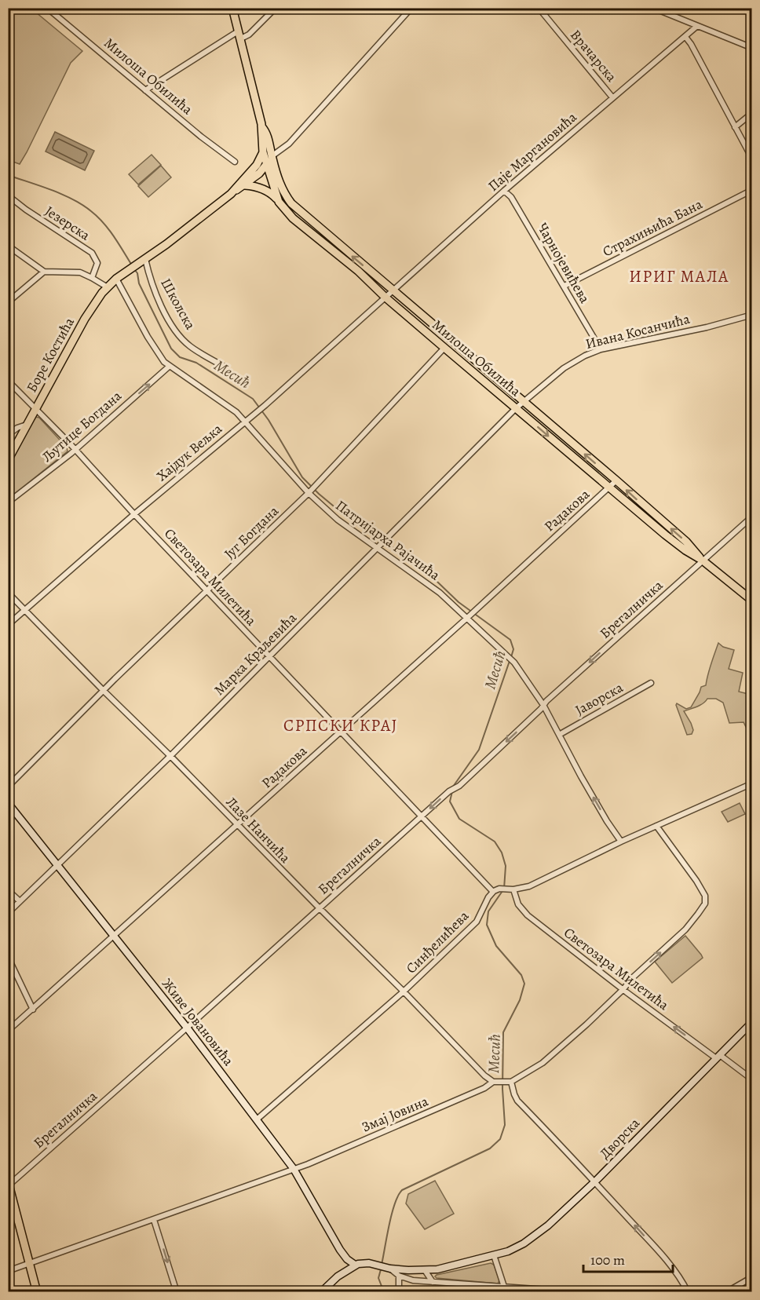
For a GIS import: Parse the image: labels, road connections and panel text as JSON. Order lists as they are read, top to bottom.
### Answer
{
  "streets": {
    "main road": ["Милоша Обилића", "Боре Костића"],
    "street": [
      "Врачарска",
      "Паје Маргановића",
      "Језерска",
      "Страхињића Бана",
      "Чарнојевићева",
      "Школска",
      "Ивана Косанчића",
      "Љутице Богдана",
      "Хајдук Вељка",
      "Радакова",
      "Југ Богдана",
      "Патријарха Рајачића",
      "Светозара Милетића",
      "Брегалничка",
      "Марка Краљевића",
      "Јаворска",
      "Лазе Нанчића",
      "Синђелићева",
      "Живе Јовановића",
      "Змај Јовина",
      "Дворска"
    ]
  },
  "crossings": [
    ["Врачарска", "Паје Маргановића"],
    ["Милоша Обилића", "Паје Маргановића"],
    ["Милоша Обилића", "Ивана Косанчића"],
    ["Милоша Обилића", "Хајдук Вељка"],
    ["Милоша Обилића", "Радакова"],
    ["Милоша Обилића", "Југ Богдана"],
    ["Милоша Обилића", "Брегалничка"],
    ["Милоша Обилића", "Марка Краљевића"],
    ["Паје Маргановића", "Чарнојевићева"],
    ["Паје Маргановића", "Хајдук Вељка"],
    ["Страхињића Бана", "Чарнојевићева"],
    ["Чарнојевићева", "Ивана Косанчића"],
    ["Школска", "Боре Костића"],
    ["Ивана Косанчића", "Марка Краљевића"],
    ["Боре Костића", "Патријарха Рајачића"],
    ["Боре Костића", "Светозара Милетића"],
    ["Љутице Богдана", "Патријарха Рајачића"],
    ["Љутице Богдана", "Светозара Милетића"],
    ["Хајдук Вељка", "Патријарха Рајачића"],
    ["Хајдук Вељка", "Светозара Милетића"],
    ["Хајдук Вељка", "Лазе Нанчића"],
    ["Радакова", "Патријарха Рајачића"],
    ["Радакова", "Светозара Милетића"],
    ["Радакова", "Лазе Нанчића"],
    ["Радакова", "Живе Јовановића"],
    ["Југ Богдана", "Патријарха Рајачића"],
    ["Југ Богдана", "Светозара Милетића"],
    ["Југ Богдана", "Лазе Нанчића"],
    ["Патријарха Рајачића", "Брегалничка"],
    ["Патријарха Рајачића", "Марка Краљевића"],
    ["Патријарха Рајачића", "Јаворска"],
    ["Светозара Милетића", "Брегалничка"],
    ["Светозара Милетића", "Марка Краљевића"],
    ["Светозара Милетића", "Синђелићева"],
    ["Светозара Милетића", "Дворска"],
    ["Брегалничка", "Лазе Нанчића"],
    ["Брегалничка", "Живе Јовановића"],
    ["Марка Краљевића", "Лазе Нанчића"],
    ["Марка Краљевића", "Живе Јовановића"],
    ["Лазе Нанчића", "Синђелићева"],
    ["Лазе Нанчића", "Змај Јовина"],
    ["Синђелићева", "Живе Јовановића"],
    ["Живе Јовановића", "Змај Јовина"],
    ["Живе Јовановића", "Дворска"]
  ],
  "one_way": ["Љутице Богдана", "Брегалничка"],
  "districts": ["ИРИГ МАЛА", "СРПСКИ КРАЈ"],
  "water": ["Месић"],
  "scale_bar": "100 m"
}
